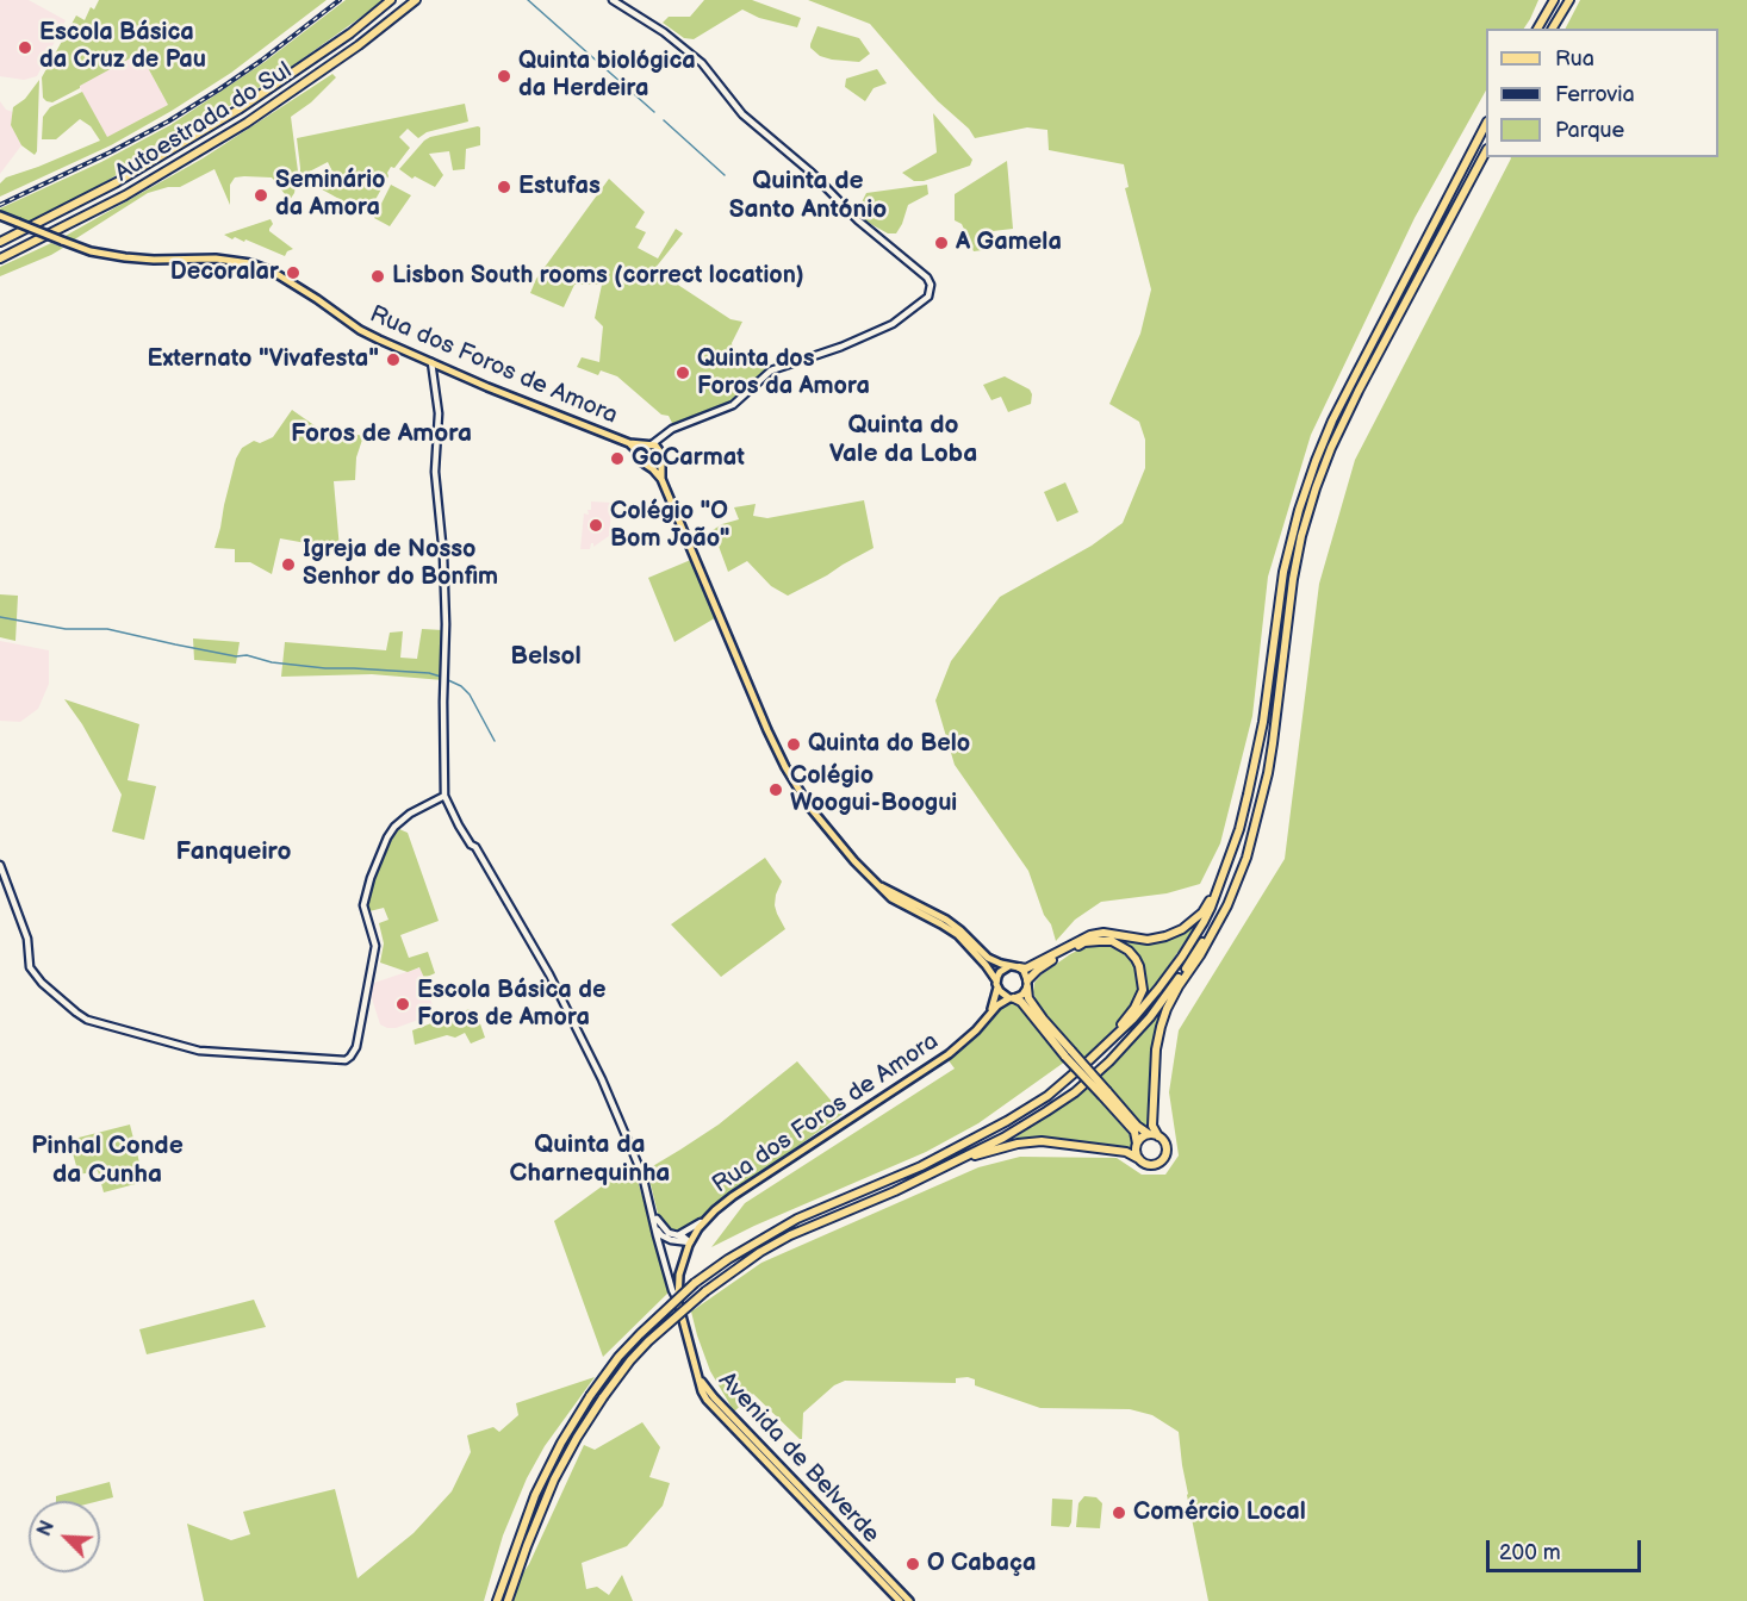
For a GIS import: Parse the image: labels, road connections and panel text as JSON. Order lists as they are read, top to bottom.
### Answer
{
  "streets": {
    "highway": ["Autoestrada do Sul"],
    "main road": ["Rua dos Foros de Amora", "Avenida de Belverde"]
  },
  "crossings": [
    ["Rua dos Foros de Amora", "Avenida de Belverde"]
  ],
  "districts": [
    "Quinta de Santo António",
    "Quinta do Vale da Loba",
    "Foros de Amora",
    "Belsol",
    "Fanqueiro",
    "Quinta da Charnequinha",
    "Pinhal Conde da Cunha"
  ],
  "places": [
    "Escola Básica da Cruz de Pau",
    "Quinta biológica da Herdeira",
    "Estufas",
    "Seminário da Amora",
    "A Gamela",
    "Decoralar",
    "Lisbon South rooms (correct location)",
    "Externato \"Vivafesta\"",
    "Quinta dos Foros da Amora",
    "GoCarmat",
    "Colégio \"O Bom João\"",
    "Igreja de Nosso Senhor do Bonfim",
    "Quinta do Belo",
    "Colégio Woogui-Boogui",
    "Escola Básica de Foros de Amora",
    "Comércio Local",
    "O Cabaça"
  ],
  "legend": ["Rua", "Ferrovia", "Parque"],
  "scale_bar": "200 m",
  "north": "top left"
}
